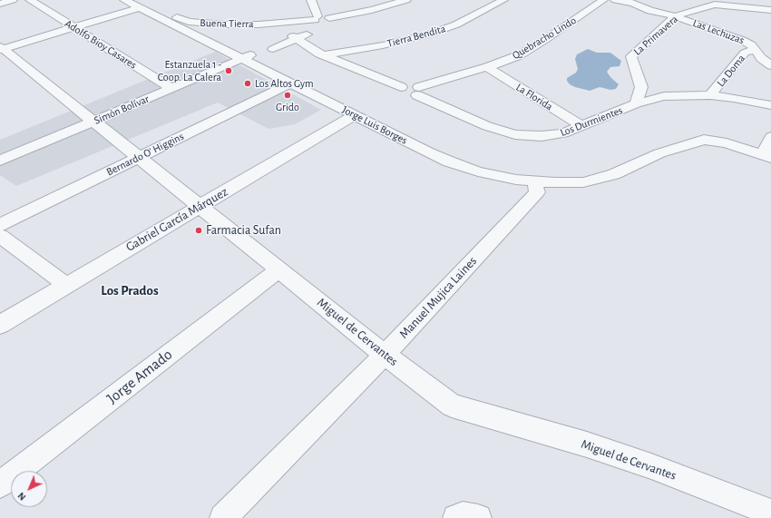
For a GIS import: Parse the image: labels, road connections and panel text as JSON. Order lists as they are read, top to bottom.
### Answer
{
  "streets": {
    "street": [
      "Buena Tierra",
      "Las Lechuzas",
      "La Primavera",
      "Tierra Bendita",
      "Quebracho Lindo",
      "Adolfo Bioy Casares",
      "La Doma",
      "La Florida",
      "Simón Bolívar",
      "Los Durmientes",
      "Jorge Luis Borges",
      "Bernardo O' Higgins",
      "Gabriel García Márquez",
      "Manuel Mujica Laines",
      "Miguel de Cervantes",
      "Jorge Amado"
    ]
  },
  "crossings": [
    ["Buena Tierra", "Simón Bolívar"],
    ["Las Lechuzas", "La Primavera"],
    ["Las Lechuzas", "La Doma"],
    ["La Primavera", "Los Durmientes"],
    ["Quebracho Lindo", "La Florida"],
    ["Quebracho Lindo", "Los Durmientes"],
    ["Adolfo Bioy Casares", "Simón Bolívar"],
    ["La Doma", "Los Durmientes"],
    ["La Florida", "Los Durmientes"],
    ["Simón Bolívar", "Jorge Luis Borges"],
    ["Simón Bolívar", "Miguel de Cervantes"],
    ["Jorge Luis Borges", "Bernardo O' Higgins"],
    ["Jorge Luis Borges", "Gabriel García Márquez"],
    ["Jorge Luis Borges", "Manuel Mujica Laines"],
    ["Bernardo O' Higgins", "Miguel de Cervantes"],
    ["Gabriel García Márquez", "Miguel de Cervantes"],
    ["Manuel Mujica Laines", "Miguel de Cervantes"],
    ["Miguel de Cervantes", "Jorge Amado"]
  ],
  "districts": ["Los Prados"],
  "places": [
    "Estanzuela 1 - Coop. La Calera",
    "Los Altos Gym",
    "Grido",
    "Farmacia Sufan"
  ],
  "north": "bottom left"
}
